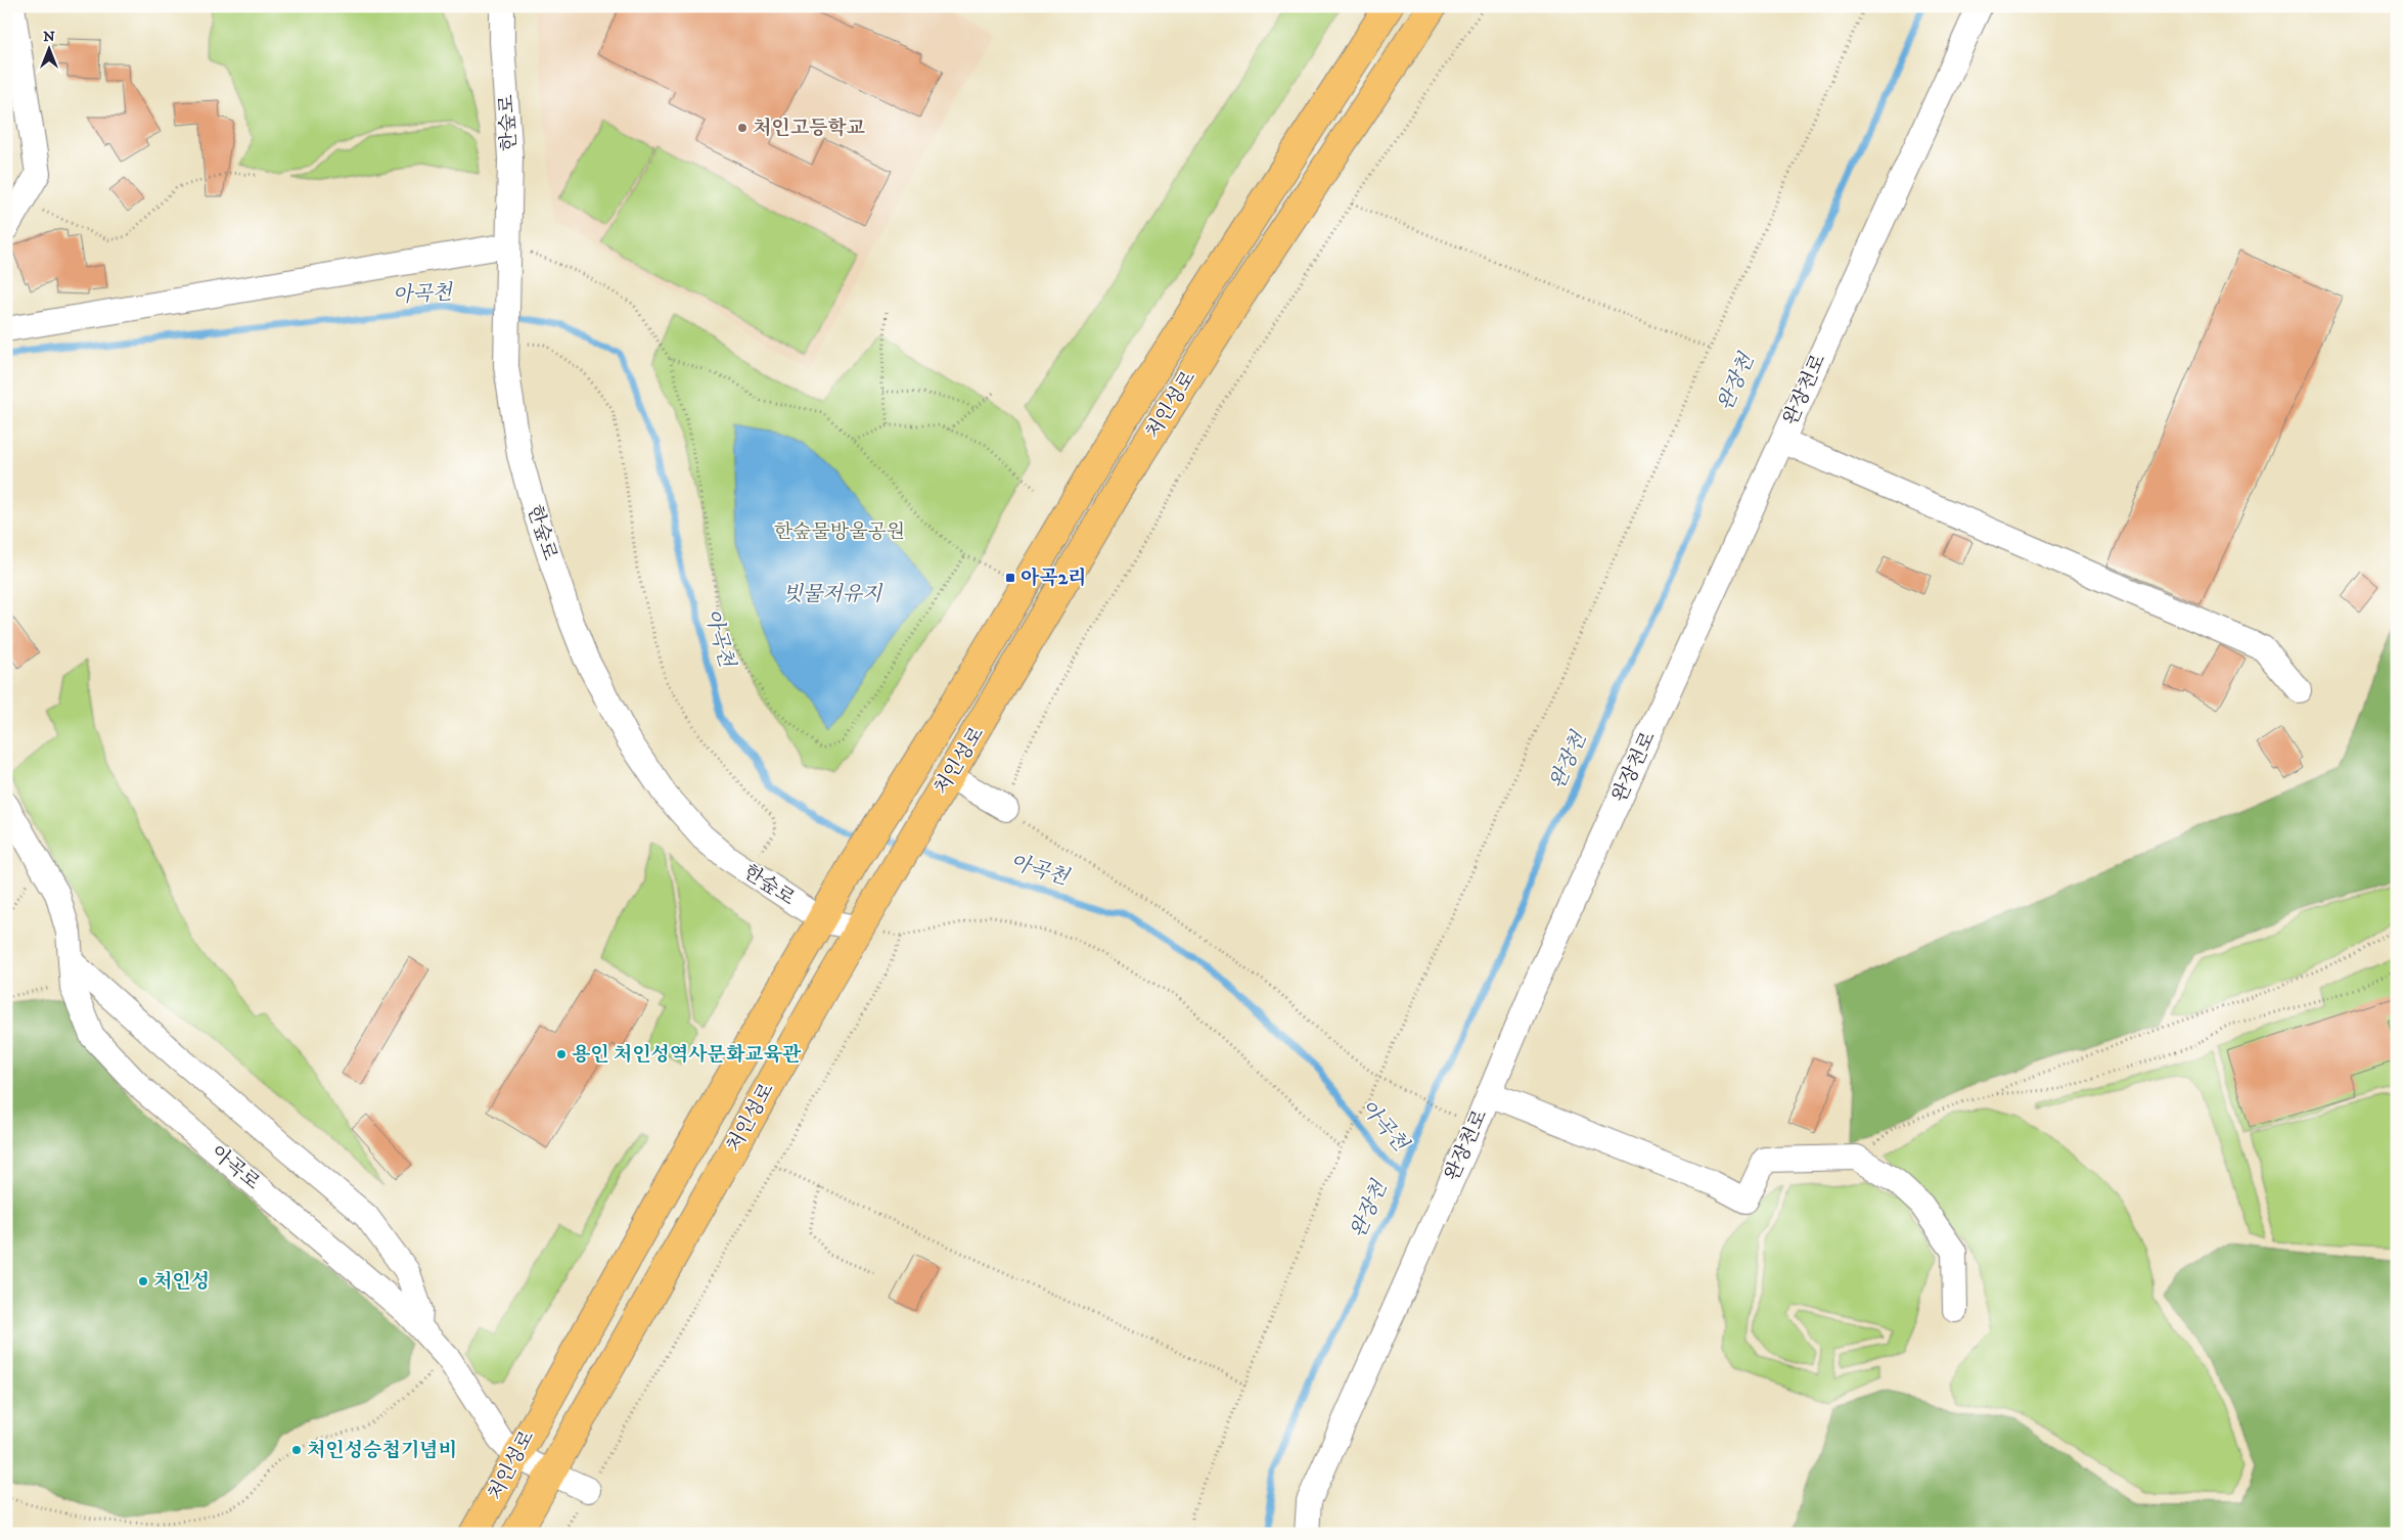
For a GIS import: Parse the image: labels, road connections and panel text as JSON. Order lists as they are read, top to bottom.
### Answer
{
  "streets": {
    "main road": ["처인성로"],
    "street": ["한숲로", "완장천로", "아곡로"]
  },
  "crossings": [
    ["한숲로", "처인성로"],
    ["처인성로", "아곡로"]
  ],
  "water": ["아곡천", "완장천", "빗물저유지"],
  "parks": ["한숲물방울공원"],
  "places": {
    "other": [
      "처인고등학교",
      "용인 처인성역사문화교육관",
      "처인성",
      "처인성승첩기념비"
    ],
    "transit": ["아곡2리"]
  },
  "north": "top"
}
